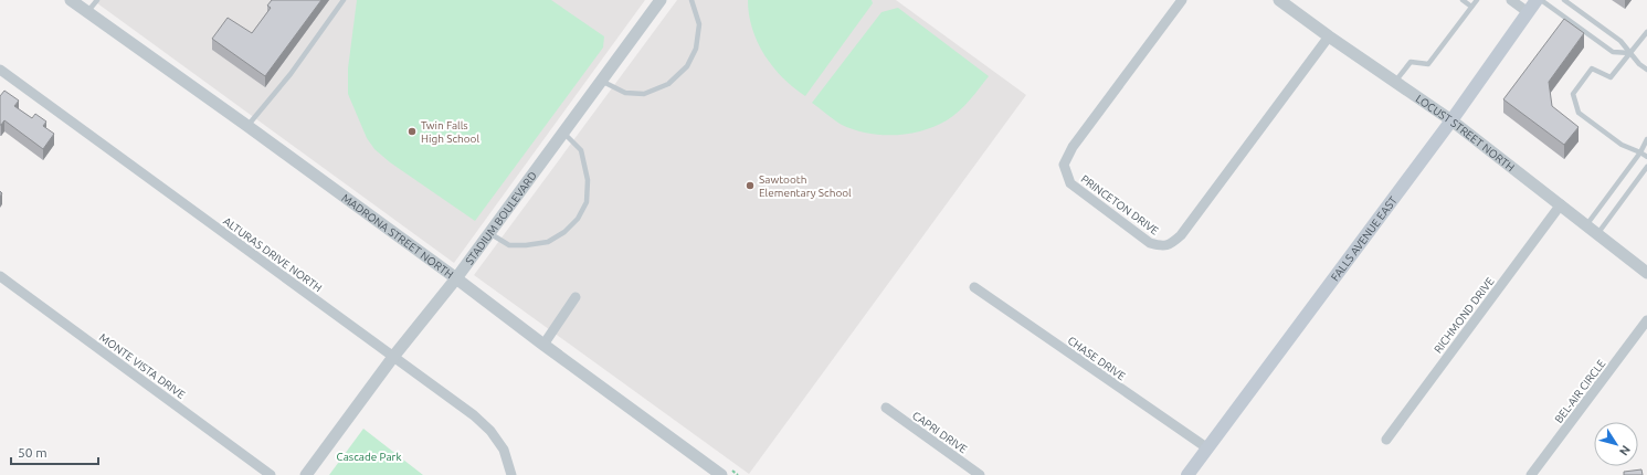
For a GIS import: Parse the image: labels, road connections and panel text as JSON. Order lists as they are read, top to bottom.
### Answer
{
  "streets": {
    "main road": ["FALLS AVENUE EAST"],
    "street": [
      "LOCUST STREET NORTH",
      "PRINCETON DRIVE",
      "STADIUM BOULEVARD",
      "MADRONA STREET NORTH",
      "ALTURAS DRIVE NORTH",
      "RICHMOND DRIVE",
      "CHASE DRIVE",
      "MONTE VISTA DRIVE",
      "BEL-AIR CIRCLE",
      "CAPRI DRIVE"
    ]
  },
  "crossings": [
    ["LOCUST STREET NORTH", "PRINCETON DRIVE"],
    ["LOCUST STREET NORTH", "FALLS AVENUE EAST"],
    ["LOCUST STREET NORTH", "RICHMOND DRIVE"],
    ["STADIUM BOULEVARD", "MADRONA STREET NORTH"],
    ["STADIUM BOULEVARD", "ALTURAS DRIVE NORTH"],
    ["FALLS AVENUE EAST", "CHASE DRIVE"]
  ],
  "parks": ["Cascade Park"],
  "places": ["Twin Falls High School", "Sawtooth Elementary School"],
  "scale_bar": "50 m",
  "north": "bottom right"
}
